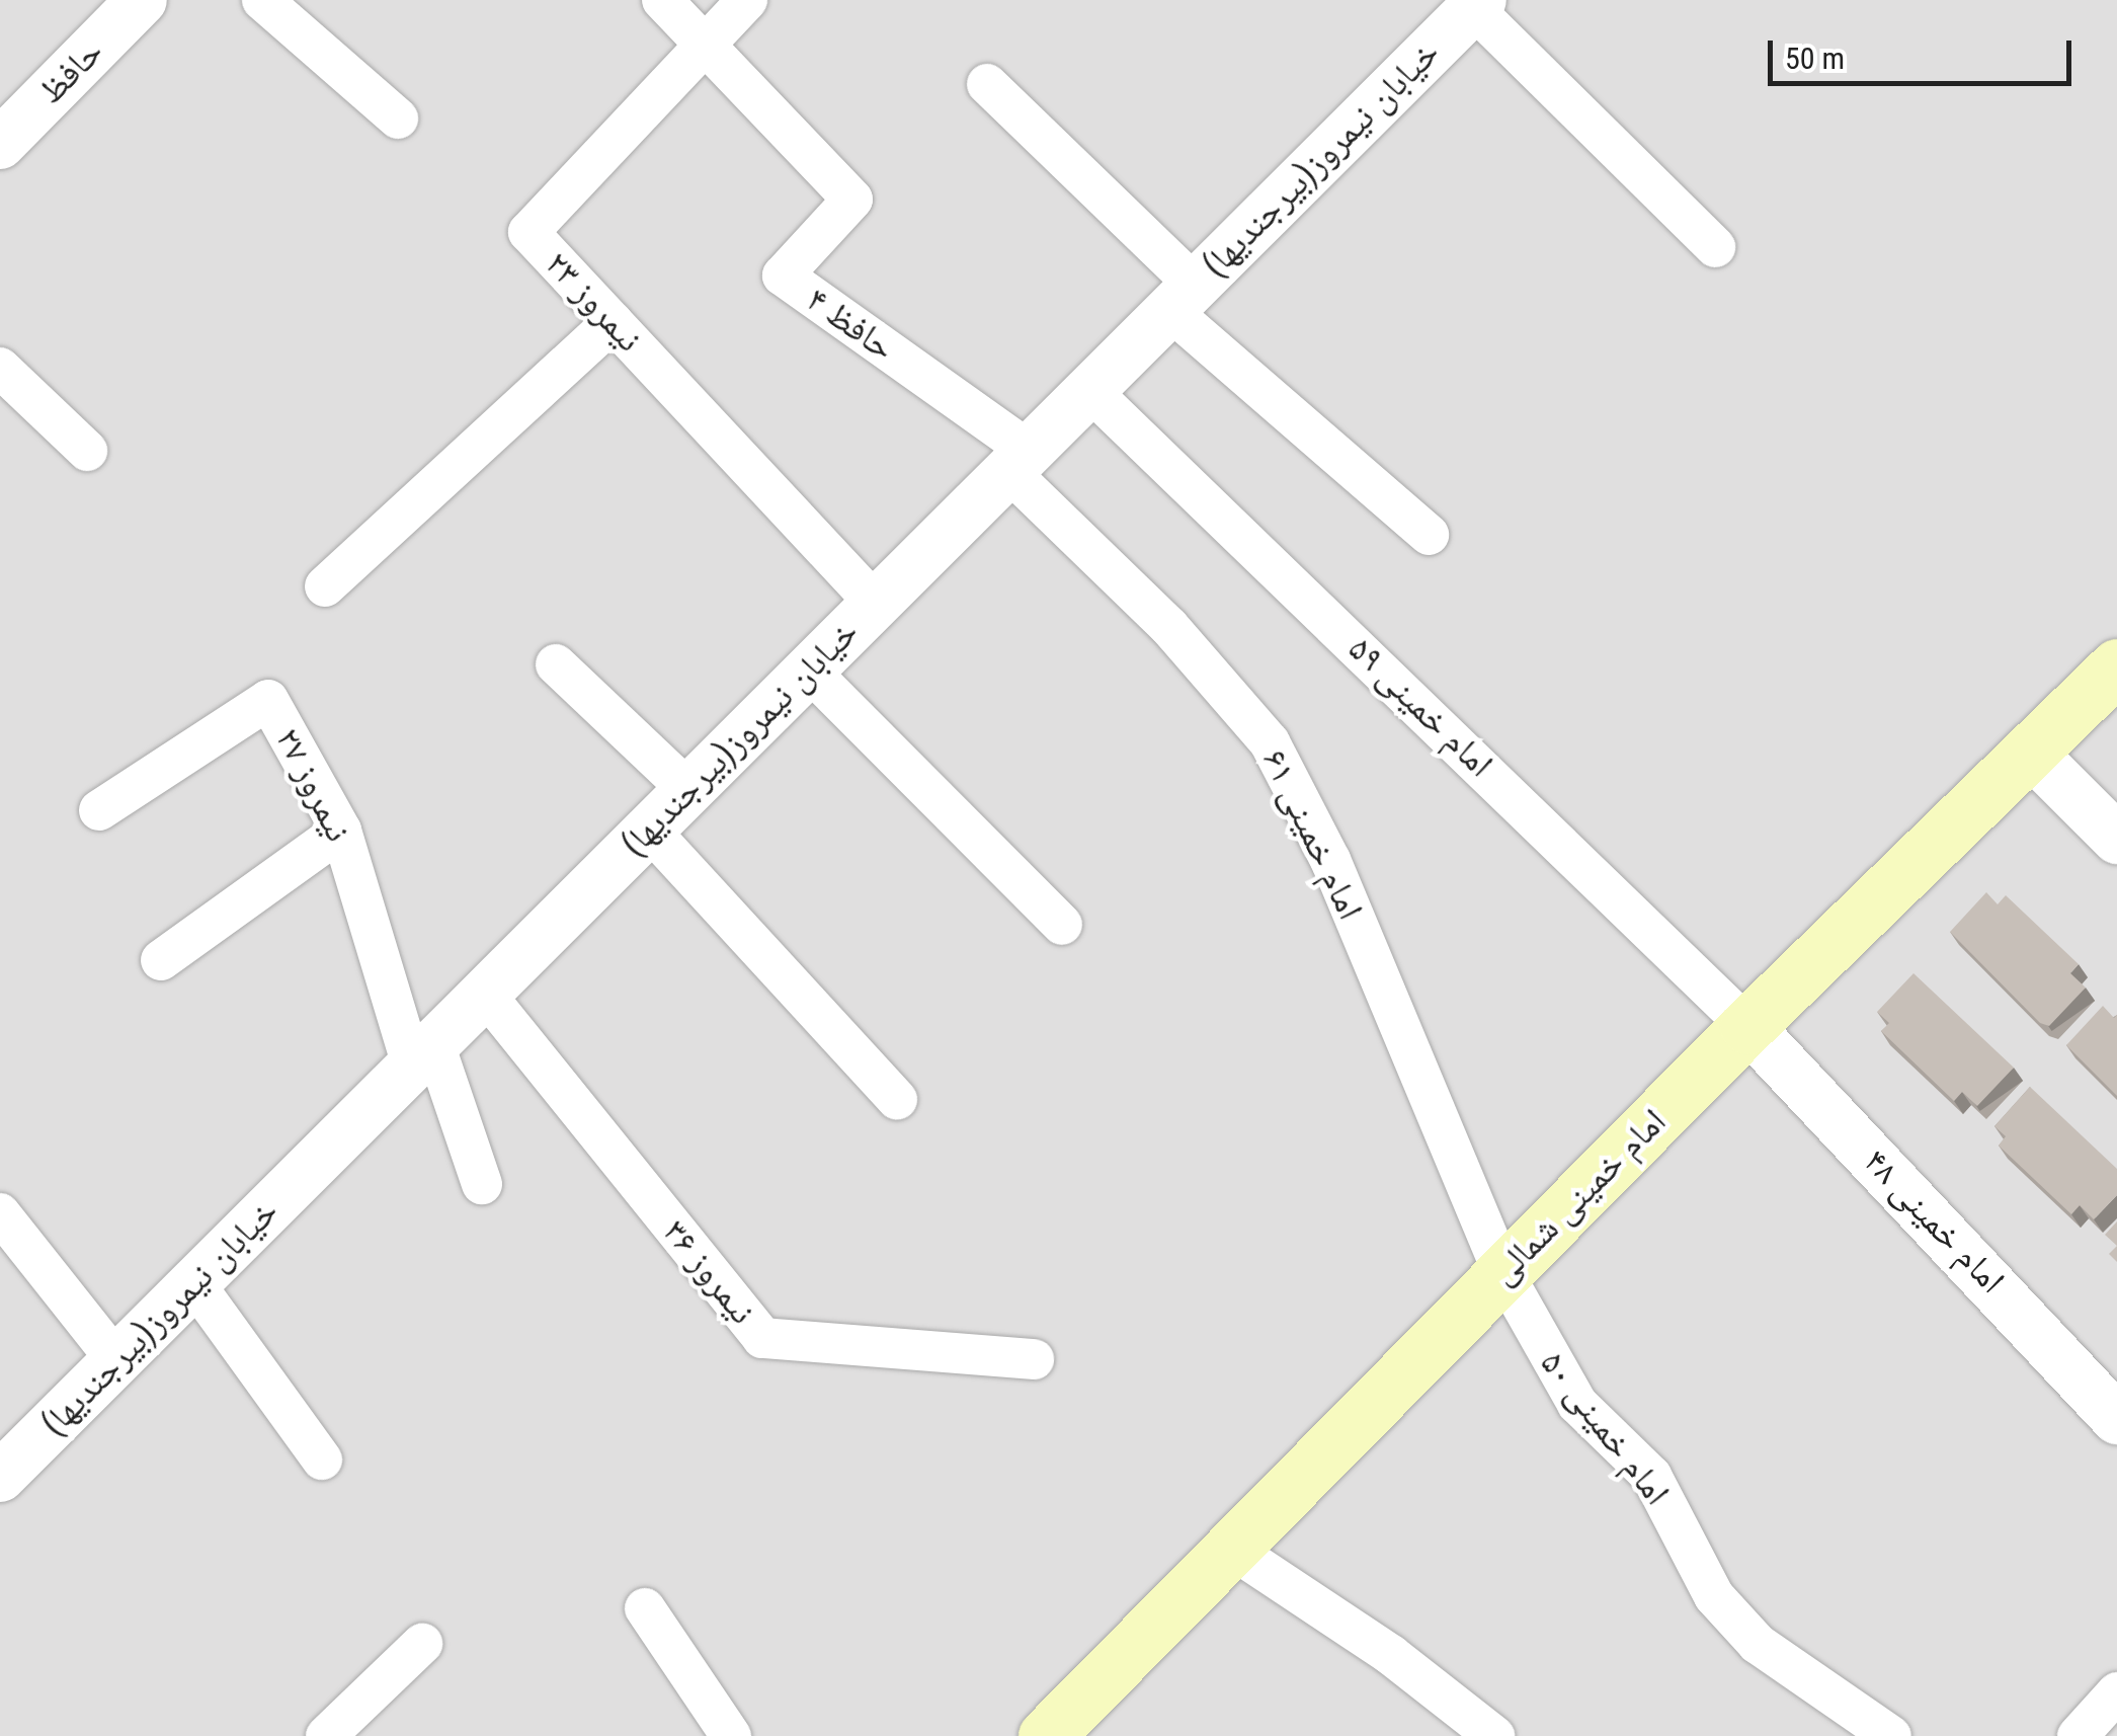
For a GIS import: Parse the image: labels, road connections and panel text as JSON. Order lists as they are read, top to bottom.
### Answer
{
  "streets": {
    "main road": ["امام خمینی شمالی"],
    "street": [
      "حافظ",
      "خیابان نیمروز(بیرجندیها)",
      "نیمروز ۲۳",
      "حافظ ۴",
      "امام خمینی ۵۹",
      "نیمروز ۲۷",
      "امام خمینی ۶۱",
      "امام خمینی ۴۸",
      "نیمروز ۳۶",
      "امام خمینی ۵۰"
    ]
  },
  "crossings": [
    ["خیابان نیمروز(بیرجندیها)", "نیمروز ۲۳"],
    ["خیابان نیمروز(بیرجندیها)", "حافظ ۴"],
    ["خیابان نیمروز(بیرجندیها)", "امام خمینی ۵۹"],
    ["خیابان نیمروز(بیرجندیها)", "نیمروز ۲۷"],
    ["خیابان نیمروز(بیرجندیها)", "امام خمینی ۶۱"],
    ["خیابان نیمروز(بیرجندیها)", "نیمروز ۳۶"],
    ["نیمروز ۲۳", "حافظ ۴"],
    ["حافظ ۴", "امام خمینی ۶۱"],
    ["امام خمینی ۵۹", "امام خمینی شمالی"],
    ["امام خمینی ۵۹", "امام خمینی ۴۸"],
    ["امام خمینی ۶۱", "امام خمینی شمالی"],
    ["امام خمینی ۶۱", "امام خمینی ۵۰"],
    ["امام خمینی شمالی", "امام خمینی ۴۸"],
    ["امام خمینی شمالی", "امام خمینی ۵۰"]
  ],
  "scale_bar": "50 m"
}
